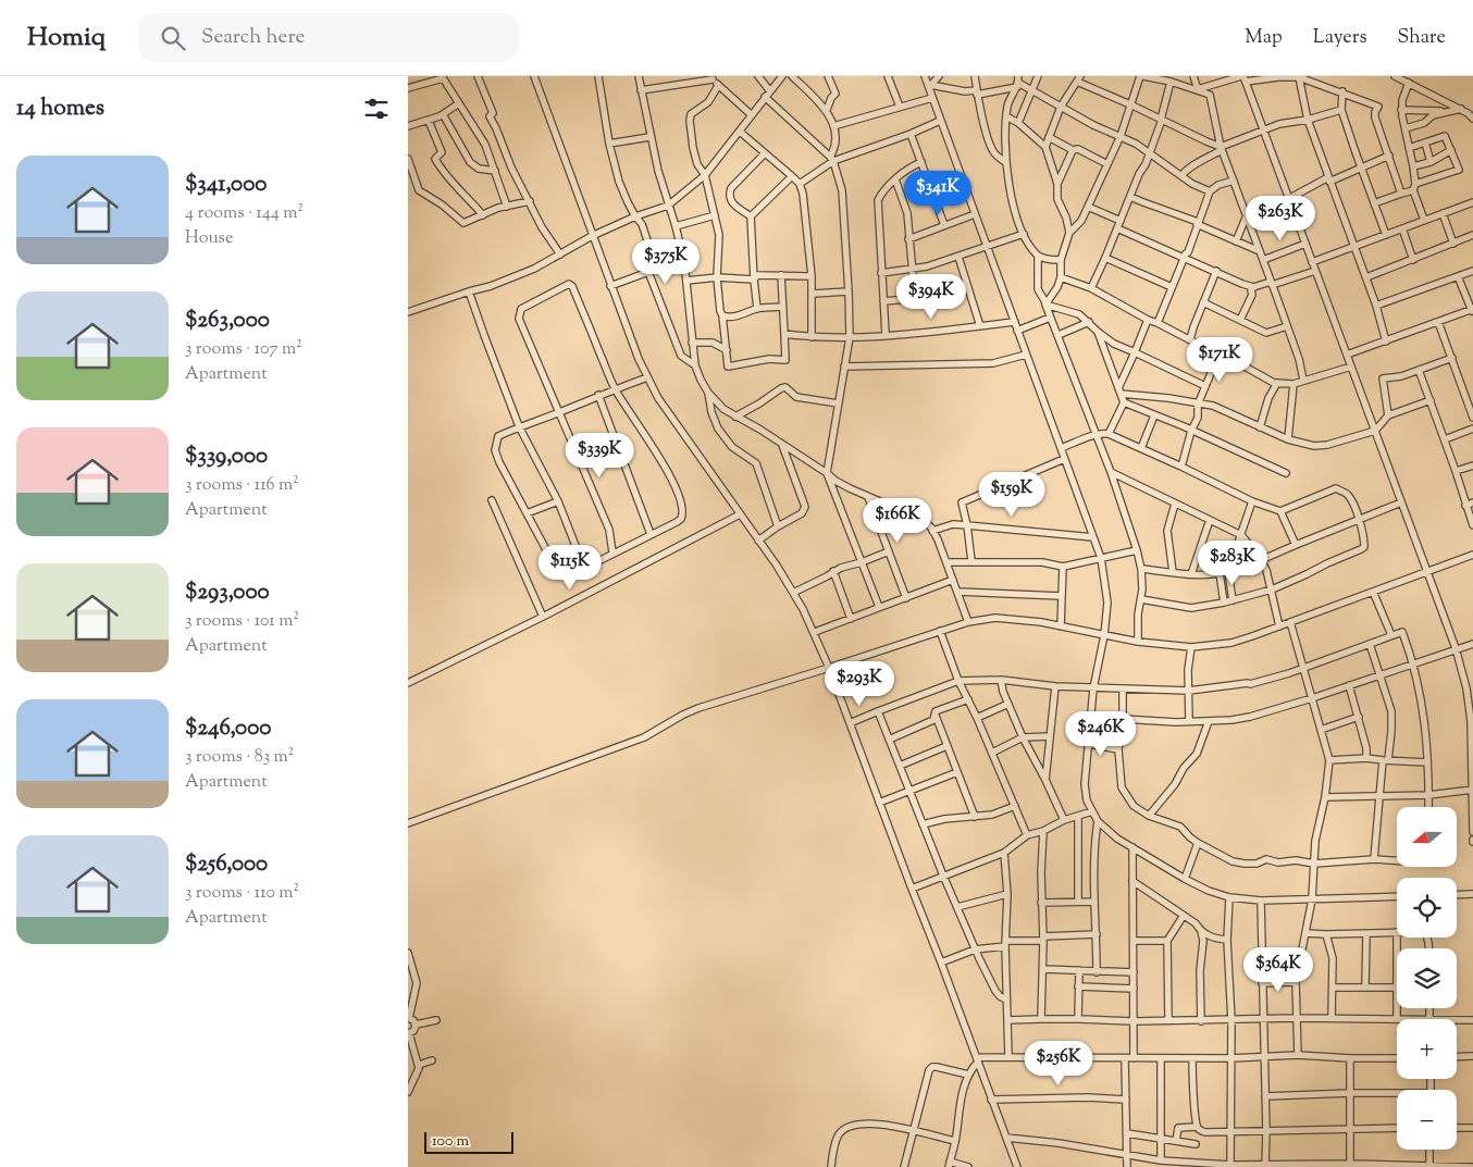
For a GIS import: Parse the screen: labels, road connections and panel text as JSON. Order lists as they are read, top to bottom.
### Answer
{
  "scale_bar": "100 m",
  "north": "left",
  "page": {
    "header": "Homiq",
    "search": "Search here",
    "nav": ["Map", "Layers", "Share"],
    "heading": "14 homes",
    "list": [
      {
        "name": "$341,000",
        "note": "4 rooms · 144 m² · House"
      },
      {
        "name": "$263,000",
        "note": "3 rooms · 107 m² · Apartment"
      },
      {
        "name": "$339,000",
        "note": "3 rooms · 116 m² · Apartment"
      },
      {
        "name": "$293,000",
        "note": "3 rooms · 101 m² · Apartment"
      },
      {
        "name": "$246,000",
        "note": "3 rooms · 83 m² · Apartment"
      },
      {
        "name": "$256,000",
        "note": "3 rooms · 110 m² · Apartment"
      }
    ],
    "price": [
      "$341K",
      "$263K",
      "$375K",
      "$394K",
      "$171K",
      "$339K",
      "$159K",
      "$166K",
      "$283K",
      "$115K",
      "$293K",
      "$246K",
      "$364K",
      "$256K"
    ],
    "map_buttons": ["+", "−"],
    "scale": "100 m"
  }
}
